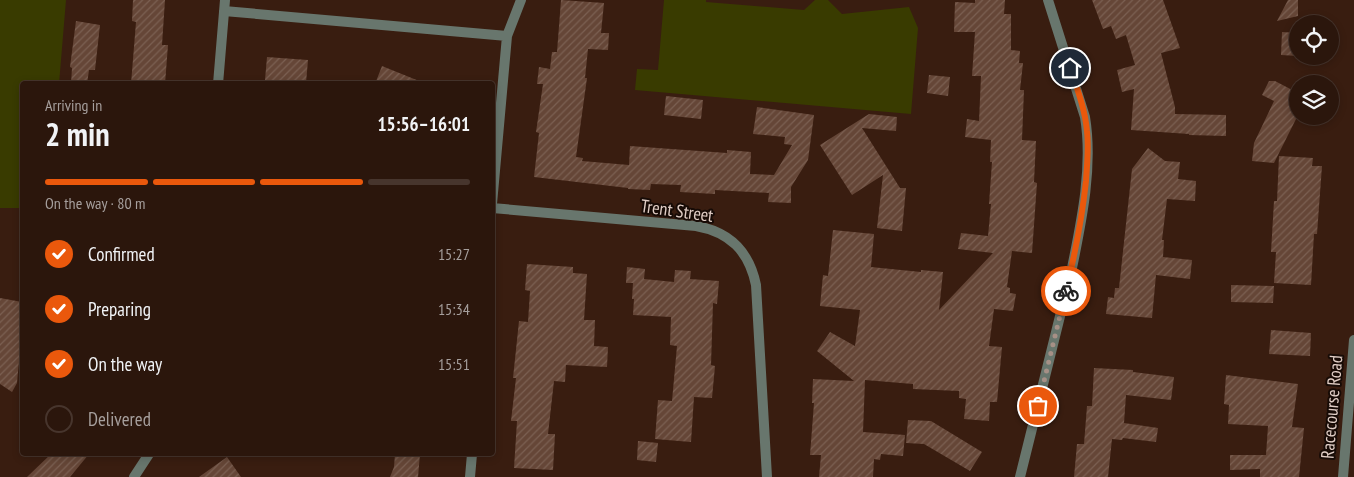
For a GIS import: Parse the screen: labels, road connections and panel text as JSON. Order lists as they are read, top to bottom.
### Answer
{
  "streets": {
    "street": ["Trent Street", "Racecourse Road"]
  },
  "page": {
    "heading": ["2 min", "Arriving in", "15:56–16:01"],
    "bar": "On the way · 80 m",
    "list": [
      ["Confirmed", "15:27"],
      ["Preparing", "15:34"],
      ["On the way", "15:51"],
      "Delivered"
    ]
  }
}
